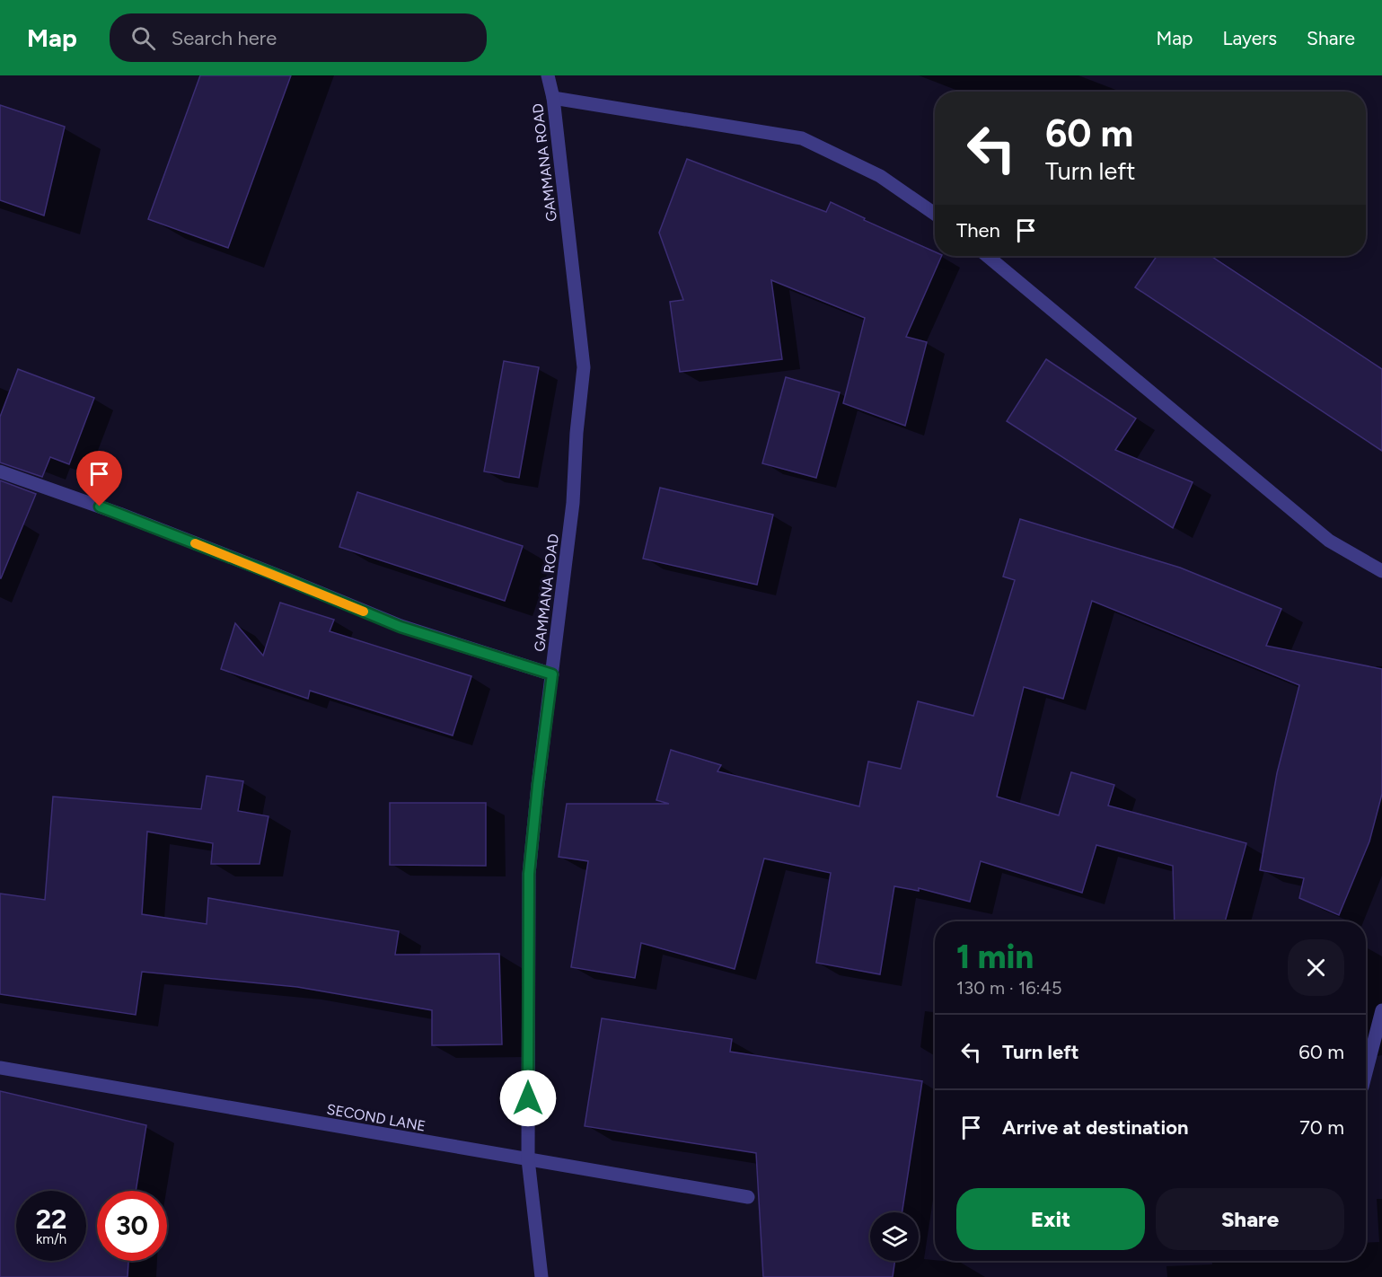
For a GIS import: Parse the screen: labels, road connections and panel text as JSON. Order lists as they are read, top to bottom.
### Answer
{
  "streets": {
    "street": ["GAMMANA ROAD", "SECOND LANE"]
  },
  "crossings": [
    ["GAMMANA ROAD", "SECOND LANE"]
  ],
  "page": {
    "header": "Map",
    "search": "Search here",
    "nav": ["Map", "Layers", "Share"],
    "turn": ["60 m", "Turn left"],
    "then": "Then",
    "heading": ["1 min", "130 m · 16:45"],
    "list": [
      {
        "name": "Turn left",
        "value": "60 m"
      },
      {
        "name": "Arrive at destination",
        "value": "70 m"
      }
    ],
    "buttons": ["Exit", "Share"],
    "speed": "22 km/h",
    "limit": "30"
  }
}
